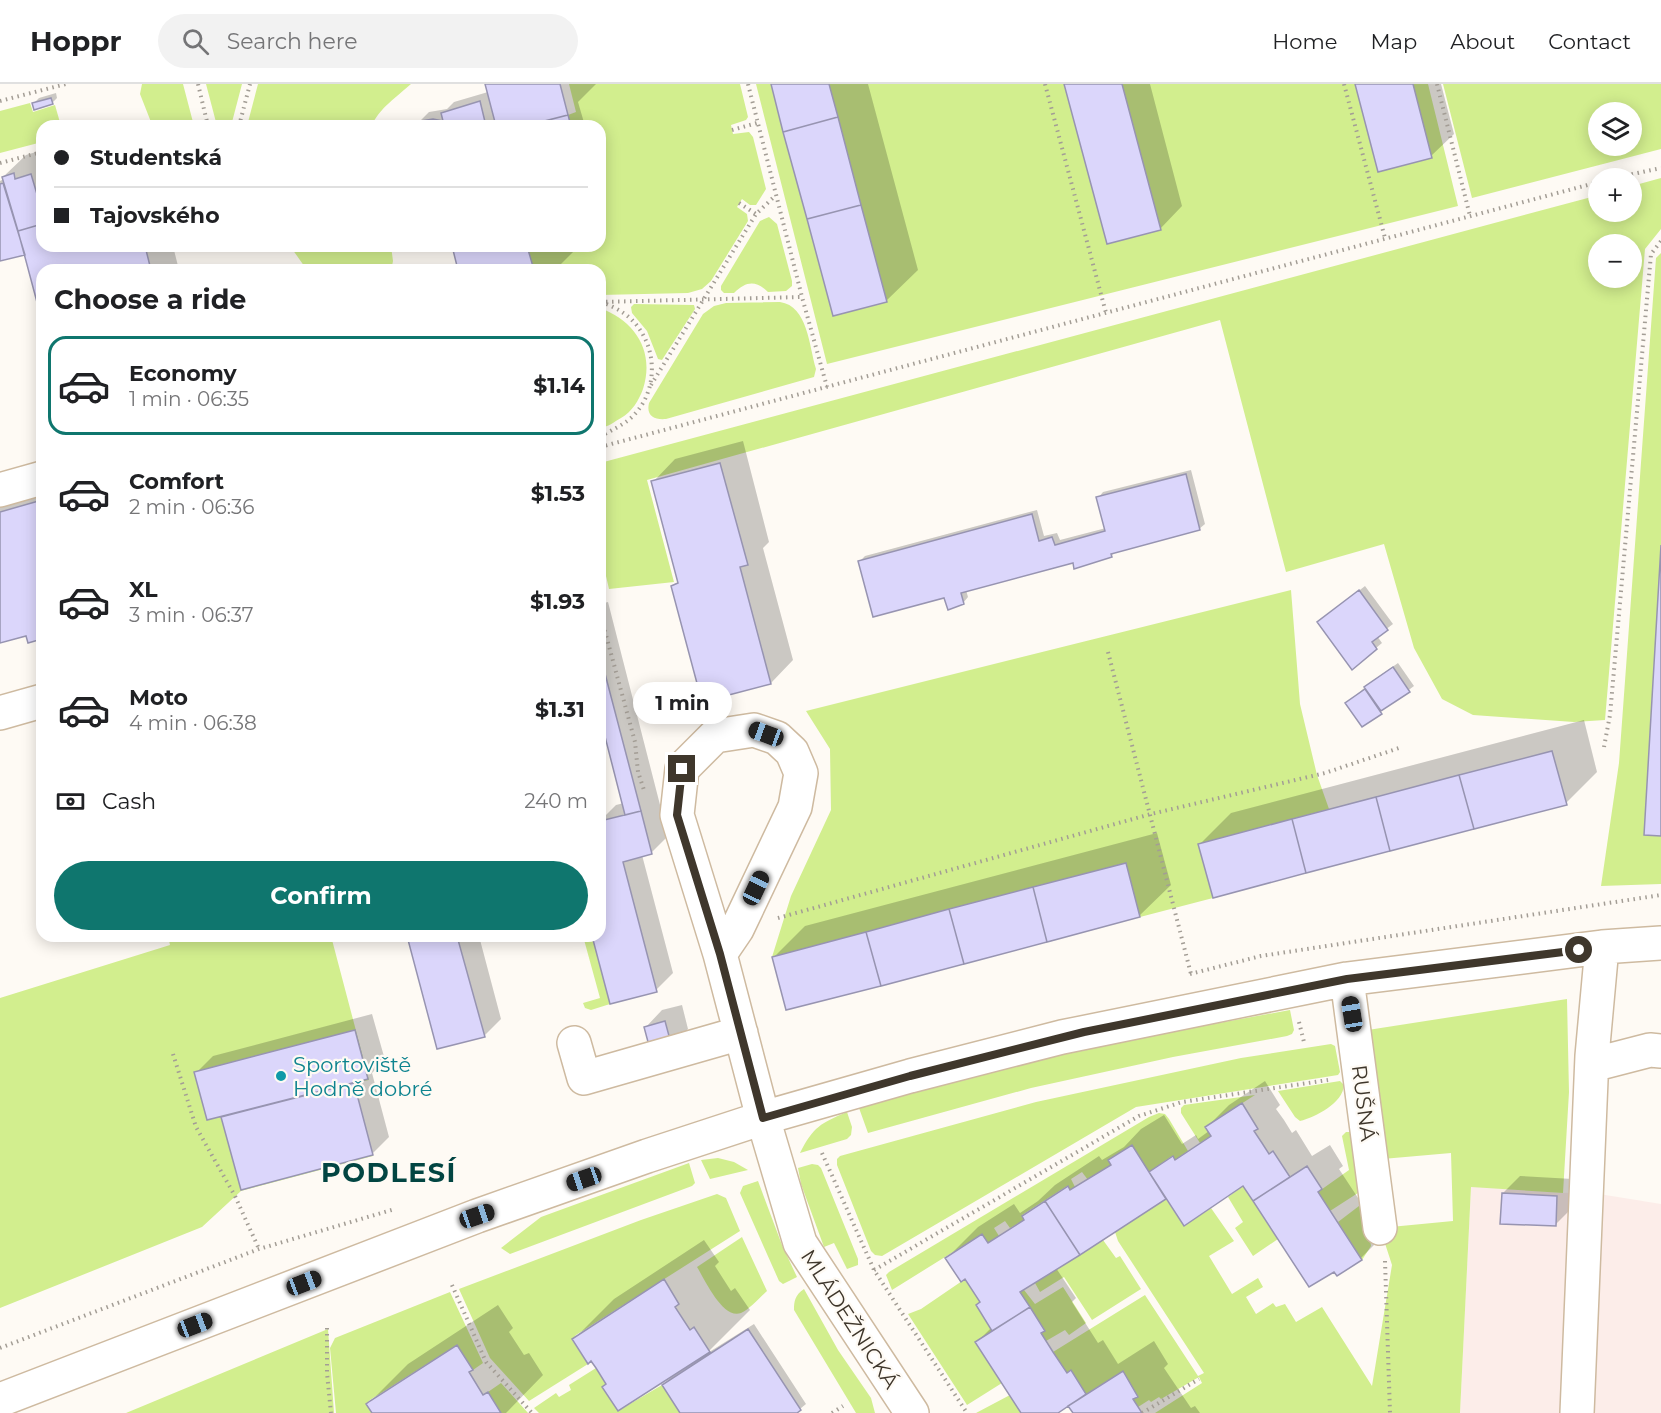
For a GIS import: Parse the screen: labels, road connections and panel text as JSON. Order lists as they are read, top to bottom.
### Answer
{
  "streets": {
    "street": ["RUŠNÁ", "MLÁDEŽNICKÁ"]
  },
  "districts": ["PODLESÍ"],
  "places": ["Sportoviště Hodně dobré"],
  "page": {
    "header": "Hoppr",
    "search": "Search here",
    "nav": [
      "Home",
      "Map",
      "About",
      "Contact"
    ],
    "map_buttons": ["+", "−"],
    "banner": ["Studentská", "Tajovského"],
    "heading": "Choose a ride",
    "list": [
      {
        "name": "Economy",
        "note": "1 min · 06:35",
        "value": "$1.14"
      },
      {
        "name": "Comfort",
        "note": "2 min · 06:36",
        "value": "$1.53"
      },
      {
        "name": "XL",
        "note": "3 min · 06:37",
        "value": "$1.93"
      },
      {
        "name": "Moto",
        "note": "4 min · 06:38",
        "value": "$1.31"
      }
    ],
    "bubble": "1 min",
    "pay": ["Cash", "240 m"],
    "buttons": "Confirm"
  }
}
